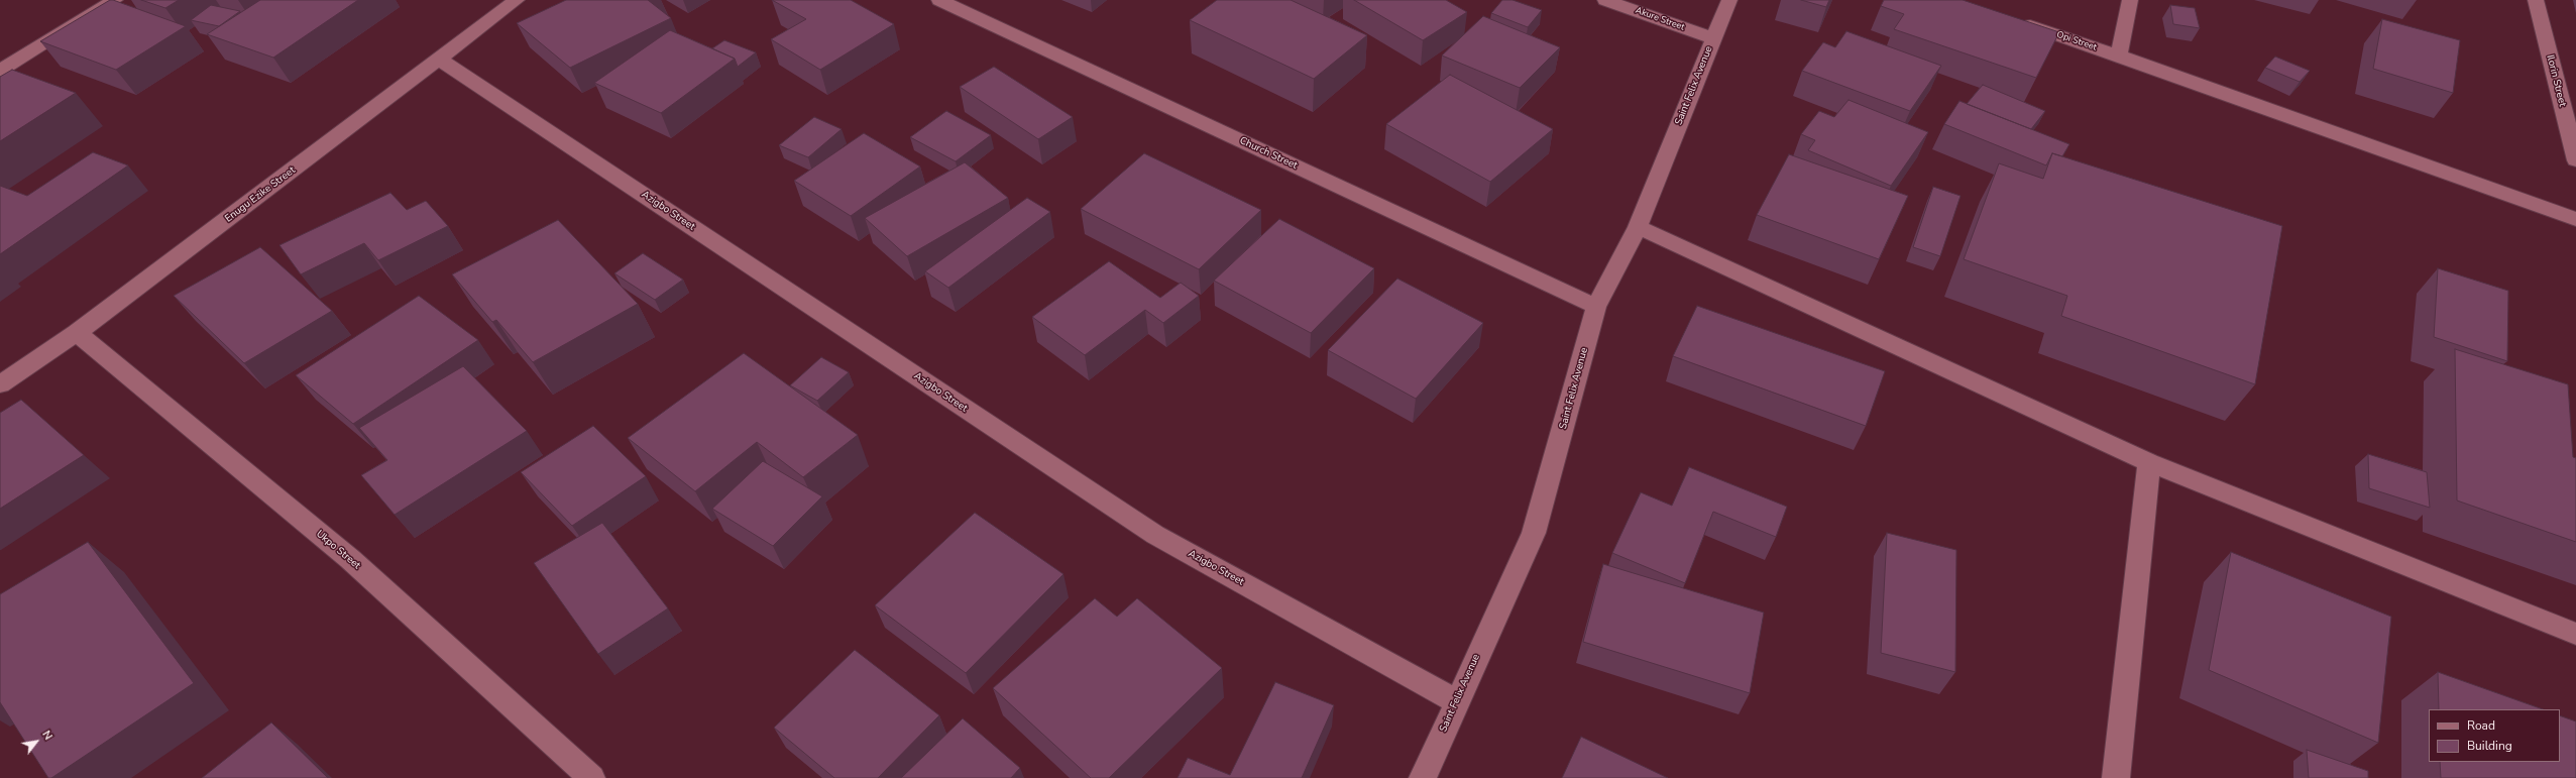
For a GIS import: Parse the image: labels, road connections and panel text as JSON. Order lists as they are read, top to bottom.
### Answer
{
  "streets": {
    "street": [
      "Akure Street",
      "Opi Street",
      "Ilorin Street",
      "Saint Felix Avenue",
      "Church Street",
      "Enugu Ezike Street",
      "Azigbo Street",
      "Ukpo Street"
    ]
  },
  "crossings": [
    ["Akure Street", "Saint Felix Avenue"],
    ["Saint Felix Avenue", "Church Street"],
    ["Saint Felix Avenue", "Azigbo Street"],
    ["Enugu Ezike Street", "Azigbo Street"],
    ["Enugu Ezike Street", "Ukpo Street"]
  ],
  "legend": ["Road", "Building"],
  "north": "top right"
}
